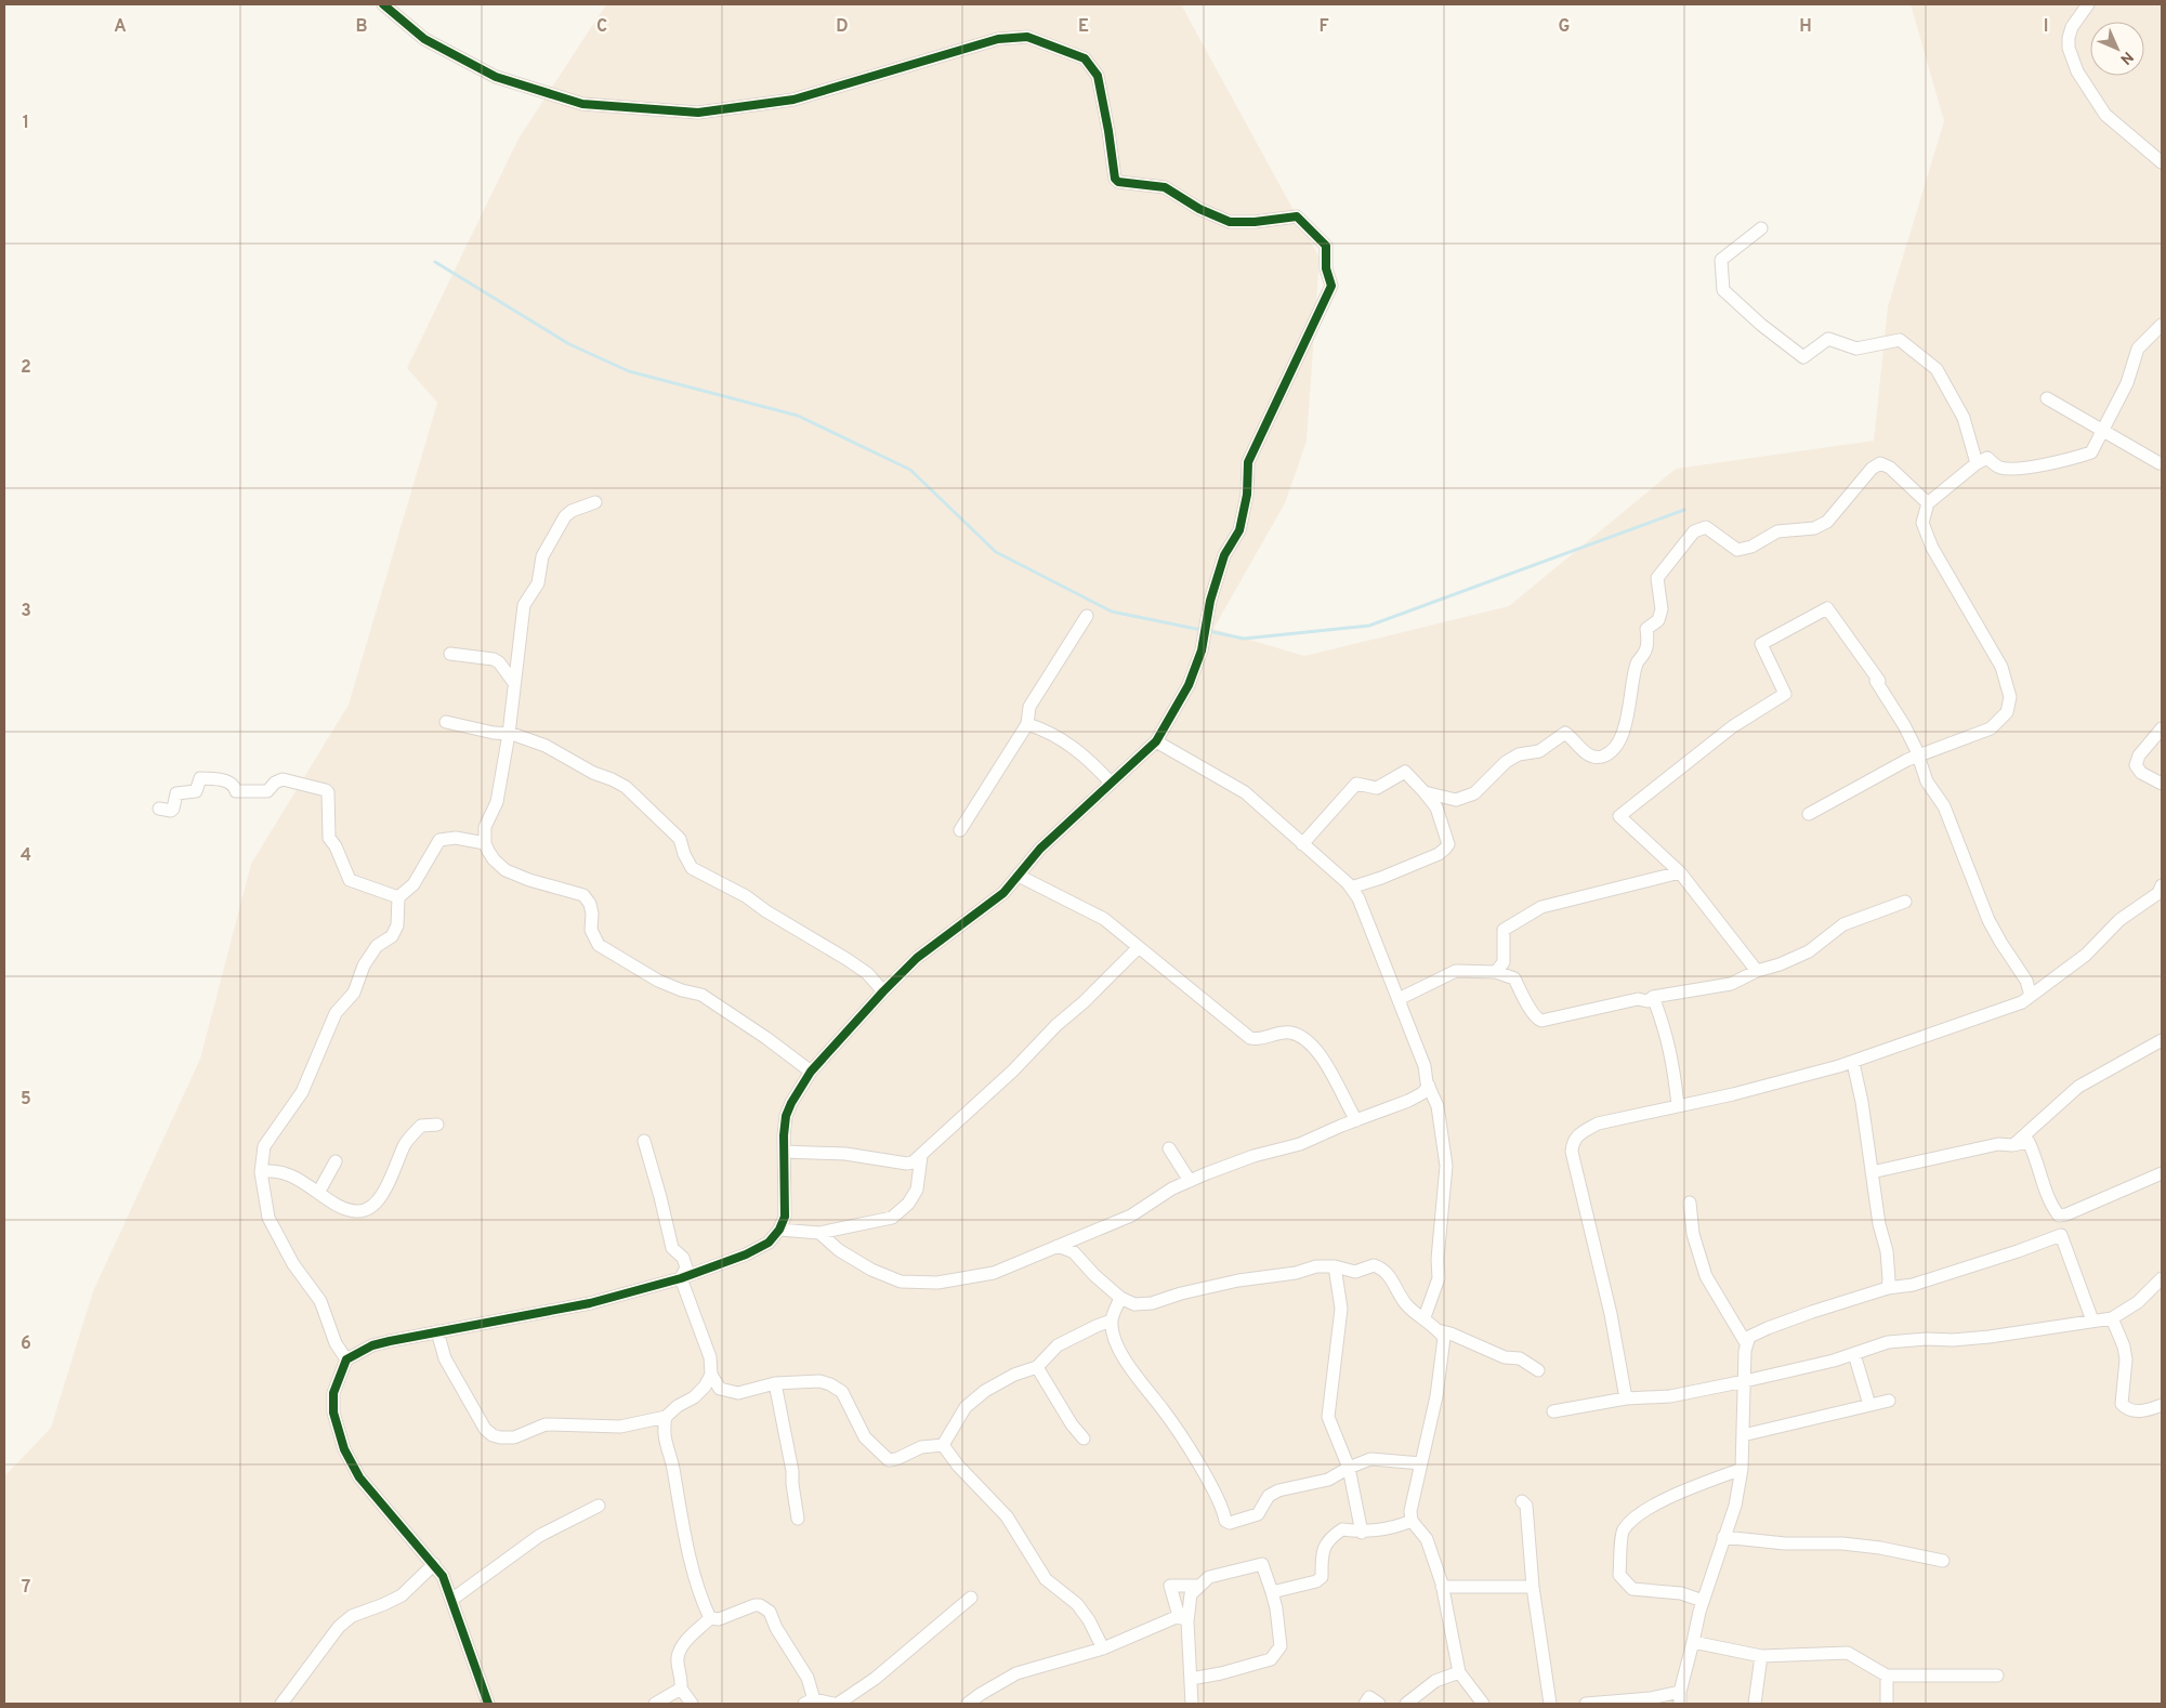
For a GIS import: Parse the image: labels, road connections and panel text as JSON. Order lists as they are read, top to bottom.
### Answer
{
  "north": "bottom right",
  "grid": {
    "columns": [
      "A",
      "B",
      "C",
      "D",
      "E",
      "F",
      "G",
      "H",
      "I"
    ],
    "rows": [
      "1",
      "2",
      "3",
      "4",
      "5",
      "6",
      "7"
    ]
  }
}
